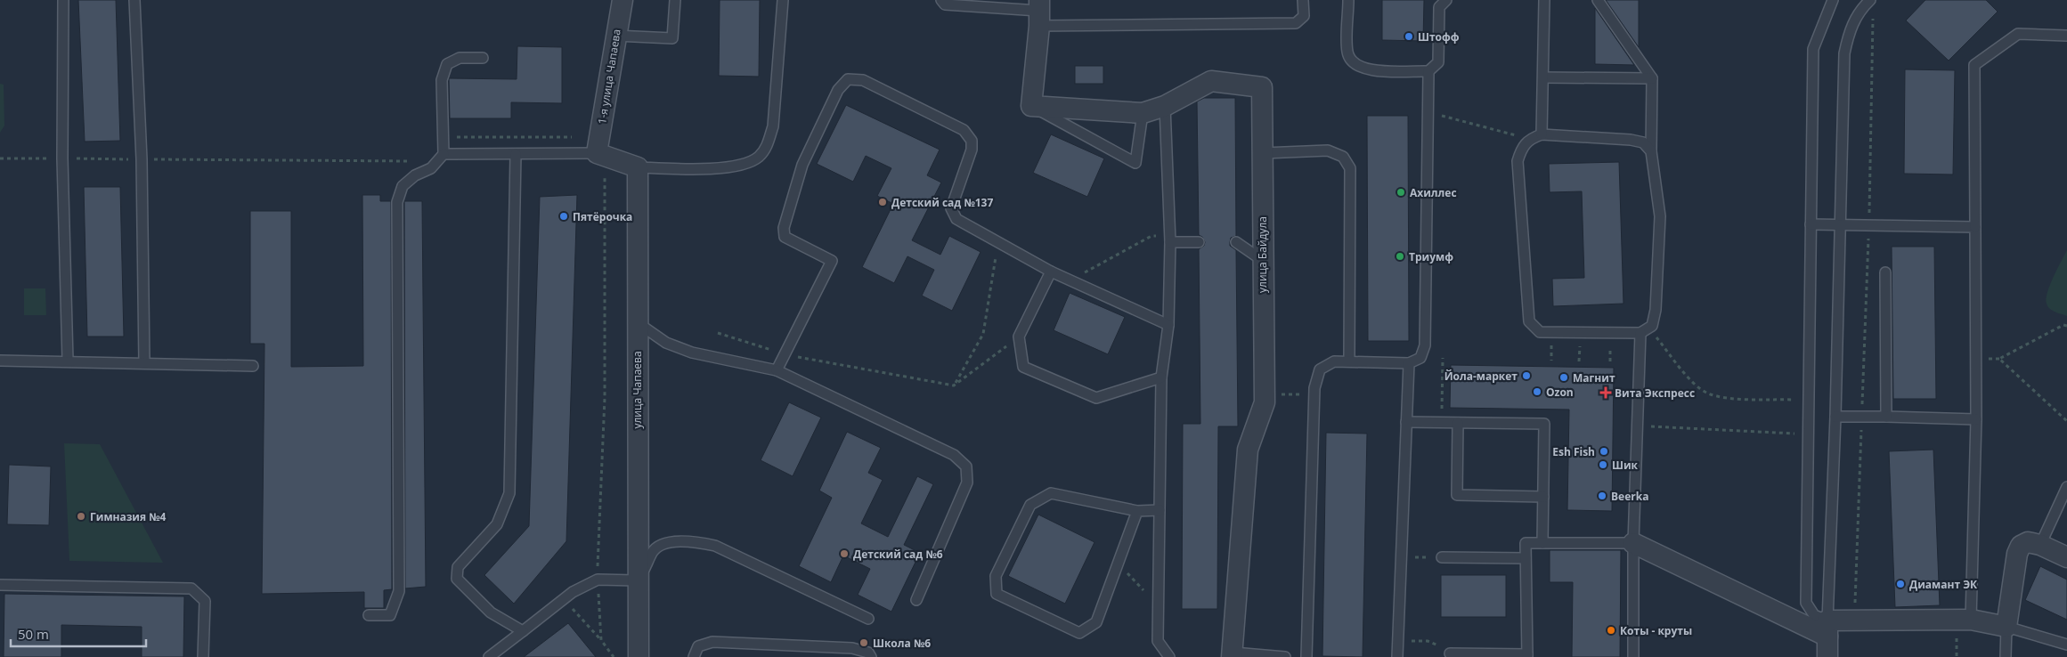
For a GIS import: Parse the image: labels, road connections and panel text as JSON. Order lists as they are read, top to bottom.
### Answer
{
  "streets": {
    "street": ["1-я улица Чапаева", "улица Байдула", "улица Чапаева"]
  },
  "places": {
    "other": [
      "Штофф",
      "Ахиллес",
      "Детский сад №137",
      "Пятёрочка",
      "Триумф",
      "Йола-маркет",
      "Магнит",
      "Ozon",
      "Esh Fish",
      "Шик",
      "Beerka",
      "Гимназия №4",
      "Детский сад №6",
      "Диамант ЭК",
      "Коты - круты",
      "Школа №6"
    ],
    "health": ["Вита Экспресс"]
  },
  "scale_bar": "50 m"
}
